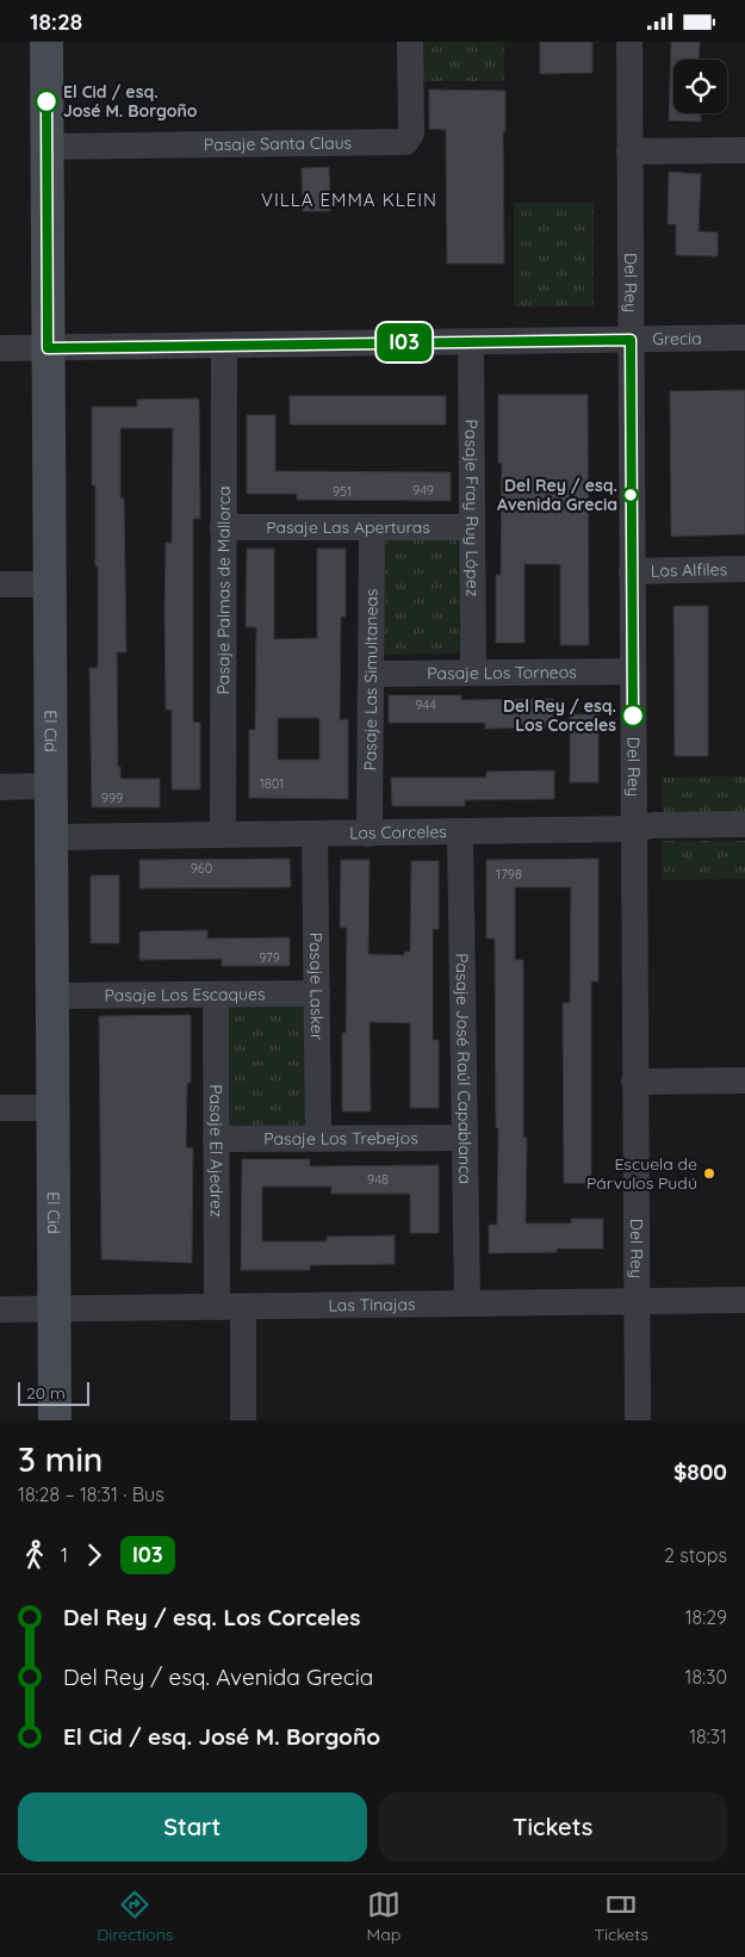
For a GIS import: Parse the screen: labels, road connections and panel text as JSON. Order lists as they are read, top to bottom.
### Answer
{
  "streets": {
    "street": [
      "Pasaje Santa Claus",
      "Del Rey",
      "Grecia",
      "Pasaje Fray Ruy López",
      "Pasaje Las Aperturas",
      "Los Alfiles",
      "Pasaje Palmas de Mallorca",
      "Pasaje Los Torneos",
      "Pasaje Las Simultaneas",
      "El Cid",
      "Los Corceles",
      "Pasaje Lasker",
      "Pasaje Los Escaques",
      "Pasaje José Raúl Capablanca",
      "Pasaje Los Trebejos",
      "Pasaje El Ajedrez",
      "Las Tinajas"
    ]
  },
  "crossings": [
    ["Pasaje Santa Claus", "El Cid"],
    ["Del Rey", "Grecia"],
    ["Del Rey", "Los Alfiles"],
    ["Del Rey", "Pasaje Los Torneos"],
    ["Del Rey", "Los Corceles"],
    ["Del Rey", "Las Tinajas"],
    ["Grecia", "Pasaje Fray Ruy López"],
    ["Grecia", "Pasaje Palmas de Mallorca"],
    ["Grecia", "El Cid"],
    ["Pasaje Fray Ruy López", "Pasaje Las Aperturas"],
    ["Pasaje Fray Ruy López", "Pasaje Los Torneos"],
    ["Pasaje Las Aperturas", "Pasaje Palmas de Mallorca"],
    ["Pasaje Las Aperturas", "Pasaje Las Simultaneas"],
    ["Pasaje Palmas de Mallorca", "Los Corceles"],
    ["Pasaje Los Torneos", "Pasaje Las Simultaneas"],
    ["Pasaje Las Simultaneas", "Los Corceles"],
    ["El Cid", "Los Corceles"],
    ["El Cid", "Pasaje Los Escaques"],
    ["El Cid", "Las Tinajas"],
    ["Los Corceles", "Pasaje Lasker"],
    ["Los Corceles", "Pasaje José Raúl Capablanca"],
    ["Pasaje Lasker", "Pasaje Los Escaques"],
    ["Pasaje Lasker", "Pasaje Los Trebejos"],
    ["Pasaje Los Escaques", "Pasaje El Ajedrez"],
    ["Pasaje José Raúl Capablanca", "Pasaje Los Trebejos"],
    ["Pasaje José Raúl Capablanca", "Las Tinajas"],
    ["Pasaje Los Trebejos", "Pasaje El Ajedrez"],
    ["Pasaje El Ajedrez", "Las Tinajas"]
  ],
  "districts": ["VILLA EMMA KLEIN"],
  "places": [
    "El Cid / esq. José M. Borgoño",
    "Del Rey / esq. Avenida Grecia",
    "Del Rey / esq. Los Corceles",
    "Escuela de Párvulos Pudú"
  ],
  "lines": ["bus line I03"],
  "house_numbers": [
    "949",
    "951",
    "944",
    "1801",
    "999",
    "960",
    "1798",
    "979",
    "948"
  ],
  "scale_bar": "20 m",
  "page": {
    "status": "18:28",
    "on_map": "I03",
    "scale": "20 m",
    "heading": ["3 min", "18:28 – 18:31 · Bus", "$800"],
    "legs": ["1", "I03", "2 stops"],
    "list": [
      {
        "name": "Del Rey / esq. Los Corceles",
        "value": "18:29"
      },
      {
        "name": "Del Rey / esq. Avenida Grecia",
        "value": "18:30"
      },
      {
        "name": "El Cid / esq. José M. Borgoño",
        "value": "18:31"
      }
    ],
    "buttons": ["Start", "Tickets"],
    "tabs": ["Directions", "Map", "Tickets"]
  }
}
